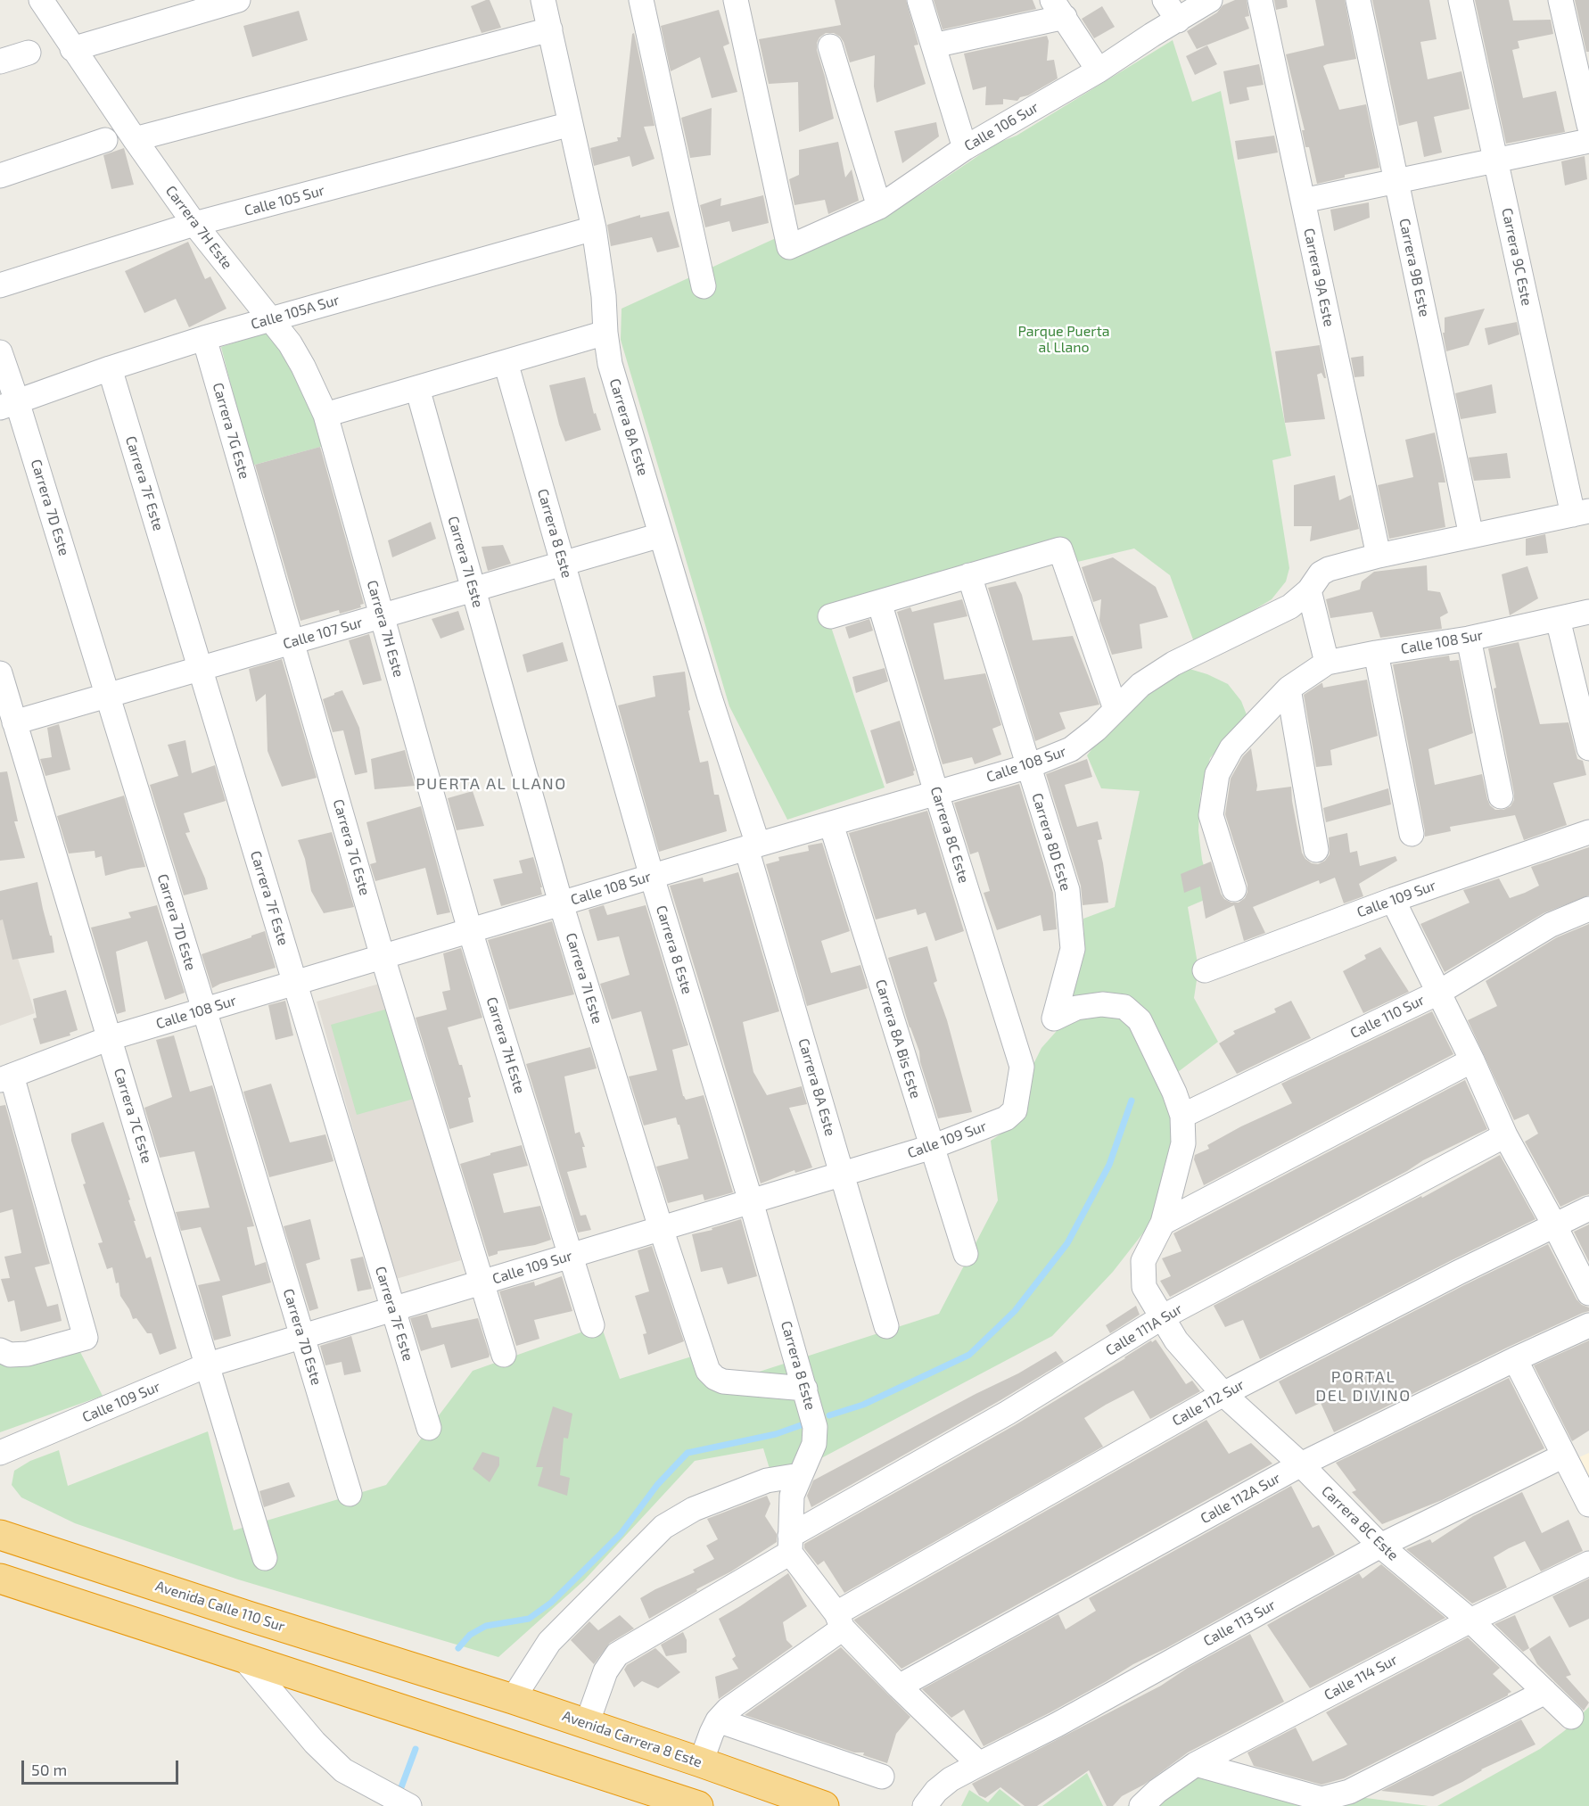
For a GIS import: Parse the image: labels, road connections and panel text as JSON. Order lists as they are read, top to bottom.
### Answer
{
  "streets": {
    "highway": ["Avenida Calle 110 Sur", "Avenida Carrera 8 Este"],
    "street": [
      "Calle 106 Sur",
      "Calle 105 Sur",
      "Carrera 7H Este",
      "Carrera 9C Este",
      "Carrera 9B Este",
      "Carrera 9A Este",
      "Calle 105A Sur",
      "Carrera 8A Este",
      "Carrera 7G Este",
      "Carrera 7F Este",
      "Carrera 7D Este",
      "Carrera 8 Este",
      "Carrera 7I Este",
      "Calle 107 Sur",
      "Calle 108 Sur",
      "Carrera 8C Este",
      "Carrera 8D Este",
      "Calle 109 Sur",
      "Calle 110 Sur",
      "Carrera 8A Bis Este",
      "Carrera 7C Este",
      "Calle 111A Sur",
      "Calle 112 Sur",
      "Calle 112A Sur",
      "Calle 113 Sur",
      "Calle 114 Sur"
    ]
  },
  "crossings": [
    ["Calle 105 Sur", "Carrera 7H Este"],
    ["Calle 105 Sur", "Carrera 8A Este"],
    ["Carrera 7H Este", "Calle 105A Sur"],
    ["Carrera 7H Este", "Calle 107 Sur"],
    ["Carrera 7H Este", "Calle 108 Sur"],
    ["Carrera 7H Este", "Calle 109 Sur"],
    ["Carrera 9C Este", "Calle 108 Sur"],
    ["Carrera 9B Este", "Calle 108 Sur"],
    ["Carrera 9A Este", "Calle 108 Sur"],
    ["Calle 105A Sur", "Carrera 8A Este"],
    ["Calle 105A Sur", "Carrera 7G Este"],
    ["Calle 105A Sur", "Carrera 7F Este"],
    ["Calle 105A Sur", "Carrera 7D Este"],
    ["Carrera 8A Este", "Calle 107 Sur"],
    ["Carrera 8A Este", "Calle 108 Sur"],
    ["Carrera 8A Este", "Calle 109 Sur"],
    ["Carrera 7G Este", "Calle 107 Sur"],
    ["Carrera 7G Este", "Calle 108 Sur"],
    ["Carrera 7G Este", "Calle 109 Sur"],
    ["Carrera 7F Este", "Calle 107 Sur"],
    ["Carrera 7F Este", "Calle 108 Sur"],
    ["Carrera 7F Este", "Calle 109 Sur"],
    ["Carrera 7D Este", "Calle 107 Sur"],
    ["Carrera 7D Este", "Calle 108 Sur"],
    ["Carrera 7D Este", "Calle 109 Sur"],
    ["Carrera 8 Este", "Carrera 7I Este"],
    ["Carrera 8 Este", "Calle 107 Sur"],
    ["Carrera 8 Este", "Calle 108 Sur"],
    ["Carrera 8 Este", "Calle 109 Sur"],
    ["Carrera 8 Este", "Calle 111A Sur"],
    ["Carrera 7I Este", "Calle 107 Sur"],
    ["Carrera 7I Este", "Calle 108 Sur"],
    ["Carrera 7I Este", "Calle 109 Sur"],
    ["Calle 107 Sur", "Carrera 7C Este"],
    ["Calle 108 Sur", "Carrera 8C Este"],
    ["Calle 108 Sur", "Carrera 8D Este"],
    ["Calle 108 Sur", "Carrera 8A Bis Este"],
    ["Calle 108 Sur", "Carrera 7C Este"],
    ["Carrera 8C Este", "Carrera 8D Este"],
    ["Carrera 8C Este", "Calle 109 Sur"],
    ["Carrera 8C Este", "Calle 110 Sur"],
    ["Carrera 8C Este", "Calle 111A Sur"],
    ["Carrera 8C Este", "Calle 112 Sur"],
    ["Carrera 8C Este", "Calle 112A Sur"],
    ["Carrera 8C Este", "Calle 113 Sur"],
    ["Carrera 8C Este", "Calle 114 Sur"],
    ["Calle 109 Sur", "Carrera 8A Bis Este"],
    ["Calle 109 Sur", "Carrera 7C Este"],
    ["Calle 111A Sur", "Avenida Carrera 8 Este"],
    ["Calle 112 Sur", "Avenida Carrera 8 Este"],
    ["Avenida Calle 110 Sur", "Avenida Carrera 8 Este"]
  ],
  "districts": ["PUERTA AL LLANO", "PORTAL DEL DIVINO"],
  "parks": ["Parque Puerta al Llano"],
  "scale_bar": "50 m"
}
